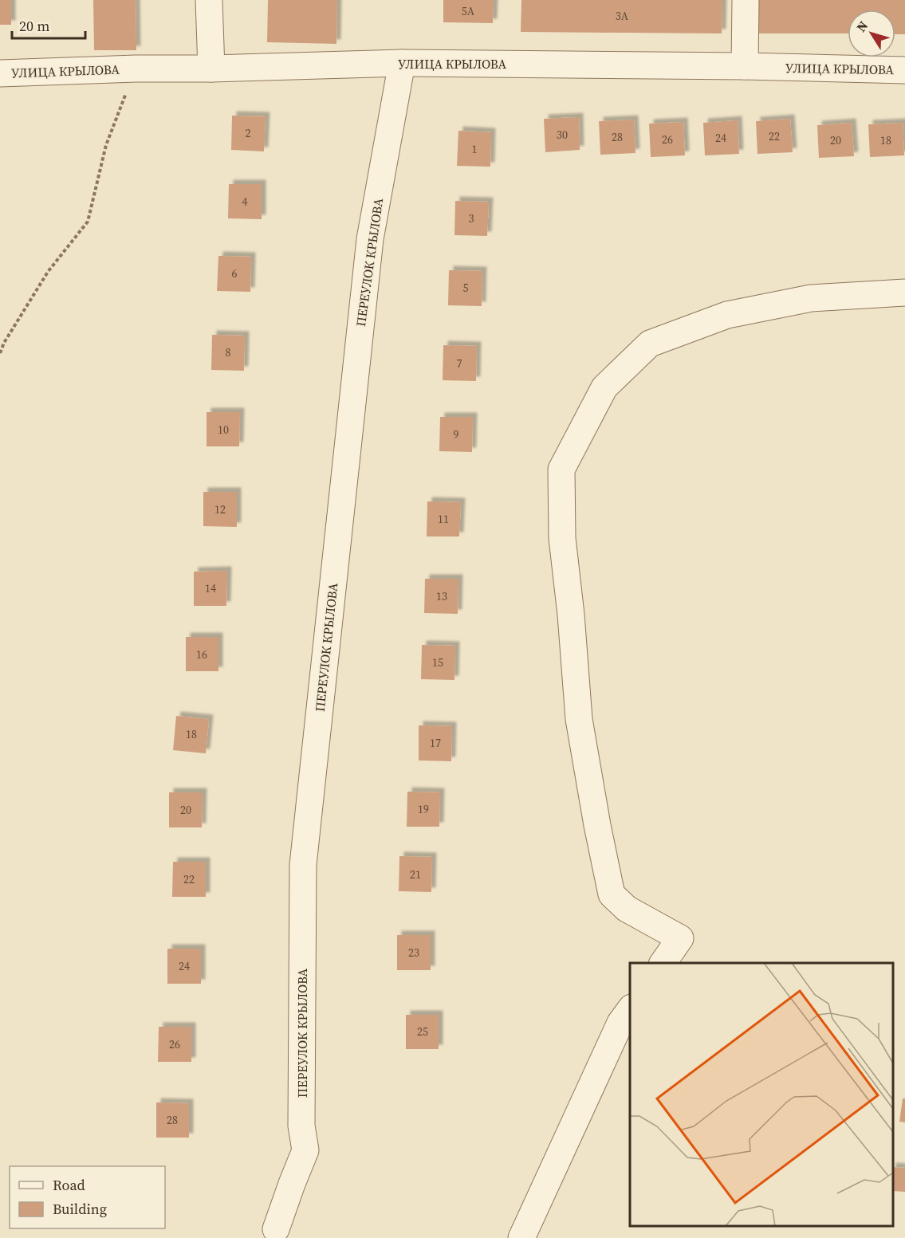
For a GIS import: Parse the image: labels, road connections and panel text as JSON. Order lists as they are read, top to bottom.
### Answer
{
  "streets": {
    "street": ["УЛИЦА КРЫЛОВА", "ПЕРЕУЛОК КРЫЛОВА"]
  },
  "crossings": [
    ["УЛИЦА КРЫЛОВА", "ПЕРЕУЛОК КРЫЛОВА"]
  ],
  "house_numbers": [
    "5А",
    "3А",
    "2",
    "30",
    "22",
    "28",
    "24",
    "26",
    "20",
    "18",
    "1",
    "4",
    "3",
    "6",
    "5",
    "8",
    "7",
    "10",
    "9",
    "12",
    "11",
    "14",
    "13",
    "16",
    "15",
    "18",
    "17",
    "19",
    "20",
    "21",
    "22",
    "23",
    "24",
    "25",
    "26",
    "28"
  ],
  "legend": ["Road", "Building"],
  "scale_bar": "20 m",
  "north": "top left"
}
